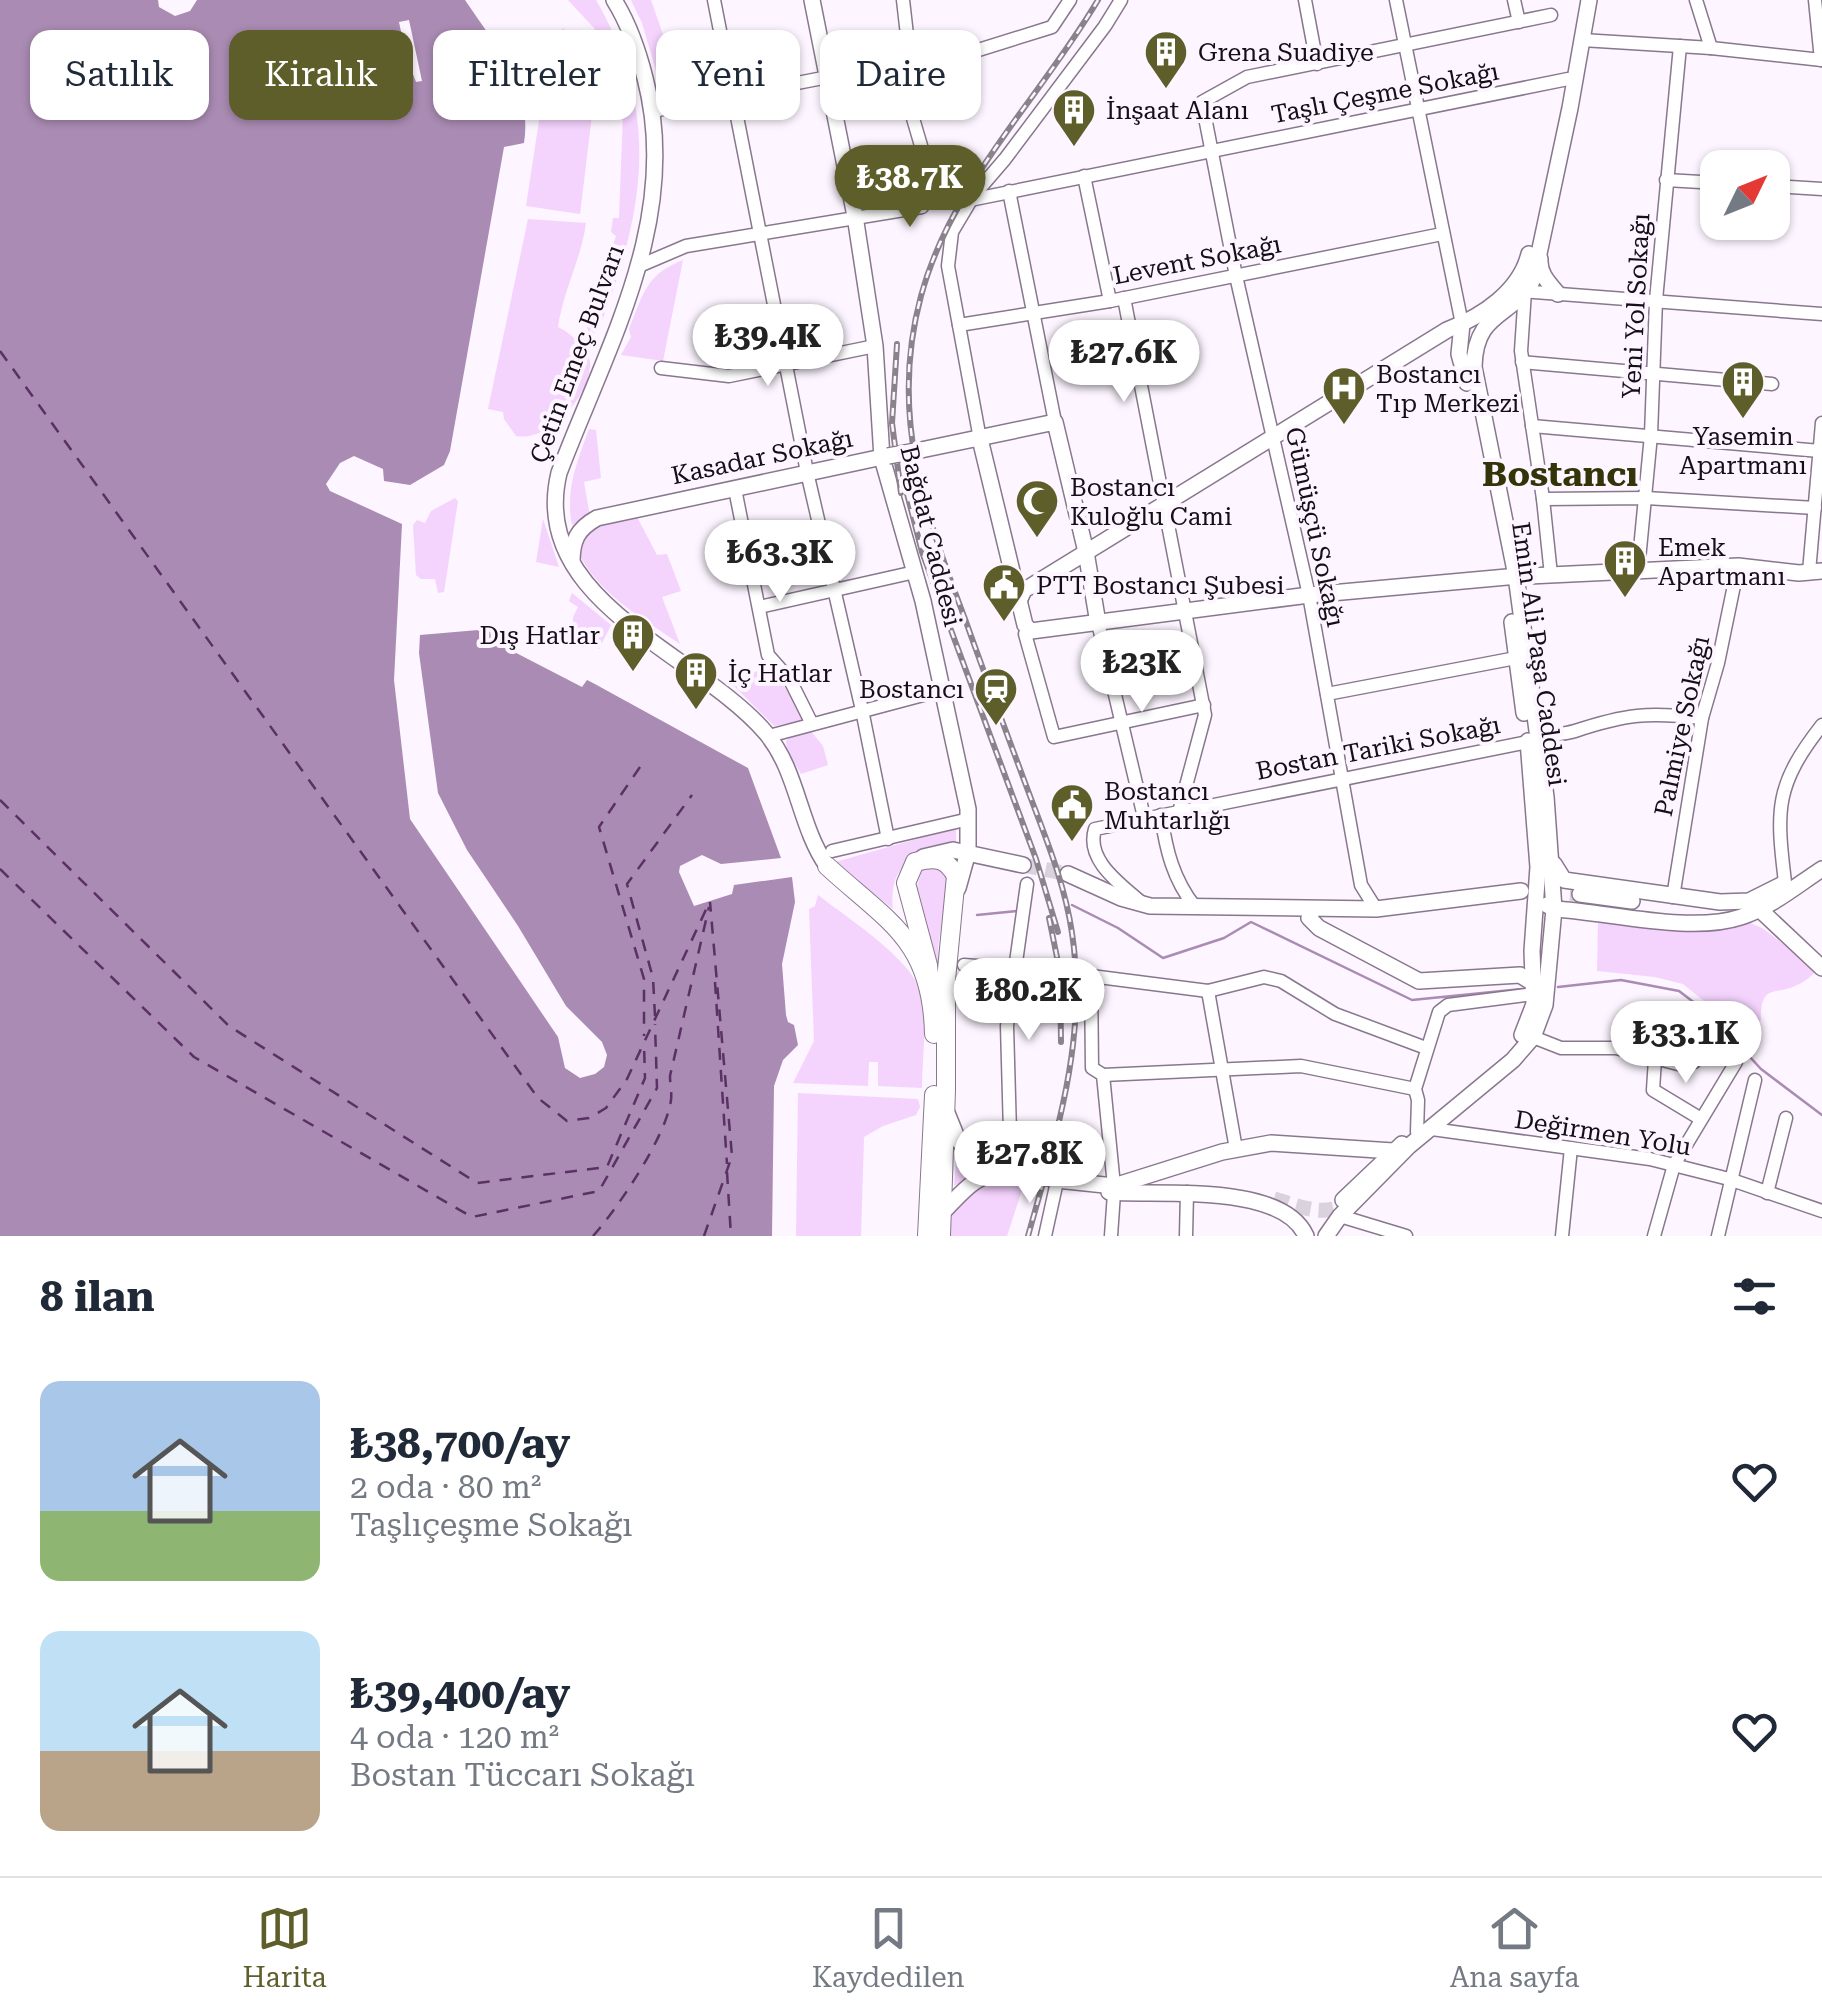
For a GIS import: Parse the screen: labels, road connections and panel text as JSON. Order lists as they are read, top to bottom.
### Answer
{
  "streets": {
    "main road": [
      "Çetin Emeç Bulvarı",
      "Kasadar Sokağı",
      "Bağdat Caddesi",
      "Emin Ali Paşa Caddesi"
    ],
    "street": [
      "Taşlı Çeşme Sokağı",
      "Levent Sokağı",
      "Yeni Yol Sokağı",
      "Gümüşçü Sokağı",
      "Palmiye Sokağı",
      "Bostan Tariki Sokağı",
      "Değirmen Yolu"
    ]
  },
  "crossings": [
    ["Taşlı Çeşme Sokağı", "Gümüşçü Sokağı"],
    ["Taşlı Çeşme Sokağı", "Emin Ali Paşa Caddesi"],
    ["Levent Sokağı", "Gümüşçü Sokağı"],
    ["Levent Sokağı", "Emin Ali Paşa Caddesi"],
    ["Çetin Emeç Bulvarı", "Kasadar Sokağı"],
    ["Kasadar Sokağı", "Bağdat Caddesi"],
    ["Gümüşçü Sokağı", "Bostan Tariki Sokağı"],
    ["Emin Ali Paşa Caddesi", "Bostan Tariki Sokağı"],
    ["Emin Ali Paşa Caddesi", "Değirmen Yolu"],
    ["Palmiye Sokağı", "Bostan Tariki Sokağı"]
  ],
  "districts": ["Bostancı"],
  "places": {
    "building": [
      "Grena Suadiye",
      "İnşaat Alanı",
      "Yasemin Apartmanı",
      "Emek Apartmanı",
      "Dış Hatlar",
      "İç Hatlar"
    ],
    "hospital": ["Bostancı Tıp Merkezi"],
    "mosque": ["Bostancı Kuloğlu Cami"],
    "public building": ["PTT Bostancı Şubesi", "Bostancı Muhtarlığı"],
    "station": ["Bostancı"]
  },
  "north": "top right",
  "page": {
    "chip": [
      "Satılık",
      "Kiralık",
      "Filtreler",
      "Yeni",
      "Daire"
    ],
    "price": [
      "₺38.7K",
      "₺39.4K",
      "₺27.6K",
      "₺63.3K",
      "₺23K",
      "₺80.2K",
      "₺33.1K",
      "₺27.8K"
    ],
    "heading": "8 ilan",
    "list": [
      {
        "name": "₺38,700/ay",
        "note": "2 oda · 80 m² · Taşlıçeşme Sokağı"
      },
      {
        "name": "₺39,400/ay",
        "note": "4 oda · 120 m² · Bostan Tüccarı Sokağı"
      }
    ],
    "tabs": ["Harita", "Kaydedilen", "Ana sayfa"]
  }
}
